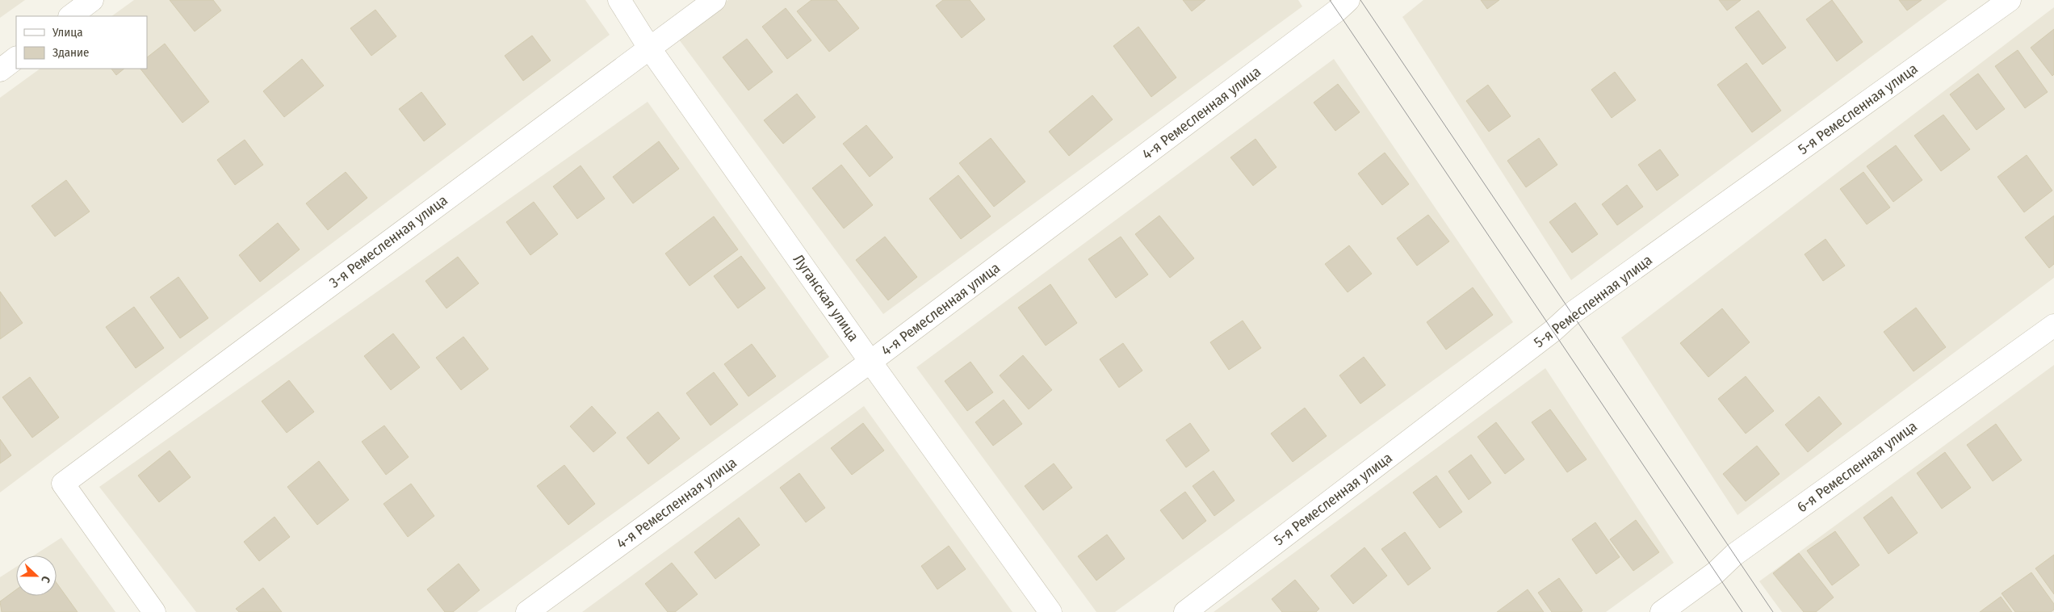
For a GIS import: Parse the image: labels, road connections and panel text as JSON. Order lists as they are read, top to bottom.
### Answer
{
  "streets": {
    "street": [
      "5-я Ремесленная улица",
      "4-я Ремесленная улица",
      "3-я Ремесленная улица",
      "Луганская улица",
      "6-я Ремесленная улица"
    ]
  },
  "crossings": [
    ["4-я Ремесленная улица", "Луганская улица"],
    ["3-я Ремесленная улица", "Луганская улица"]
  ],
  "legend": ["Улица", "Здание"],
  "north": "right"
}
